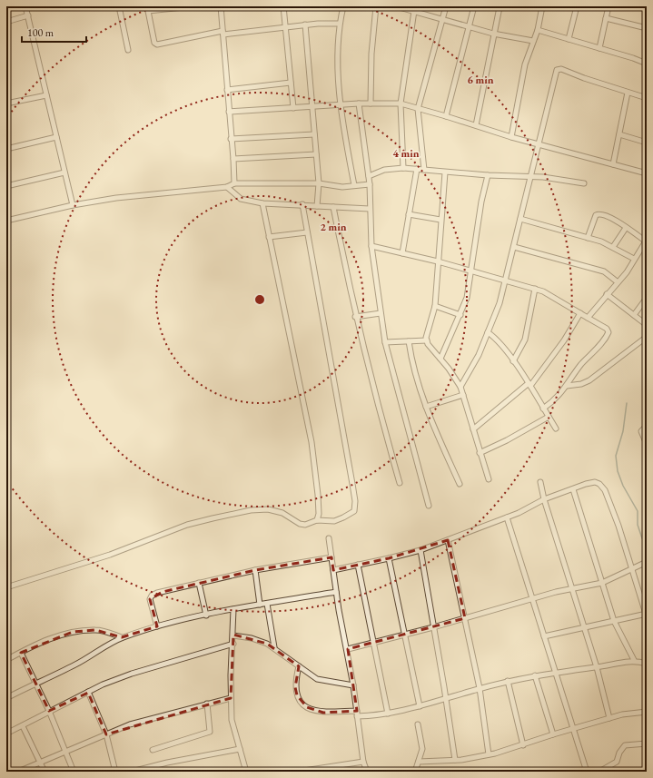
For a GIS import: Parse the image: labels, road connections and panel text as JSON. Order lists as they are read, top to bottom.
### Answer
{
  "scale_bar": "100 m",
  "rings": ["6 min", "4 min", "2 min"]
}
